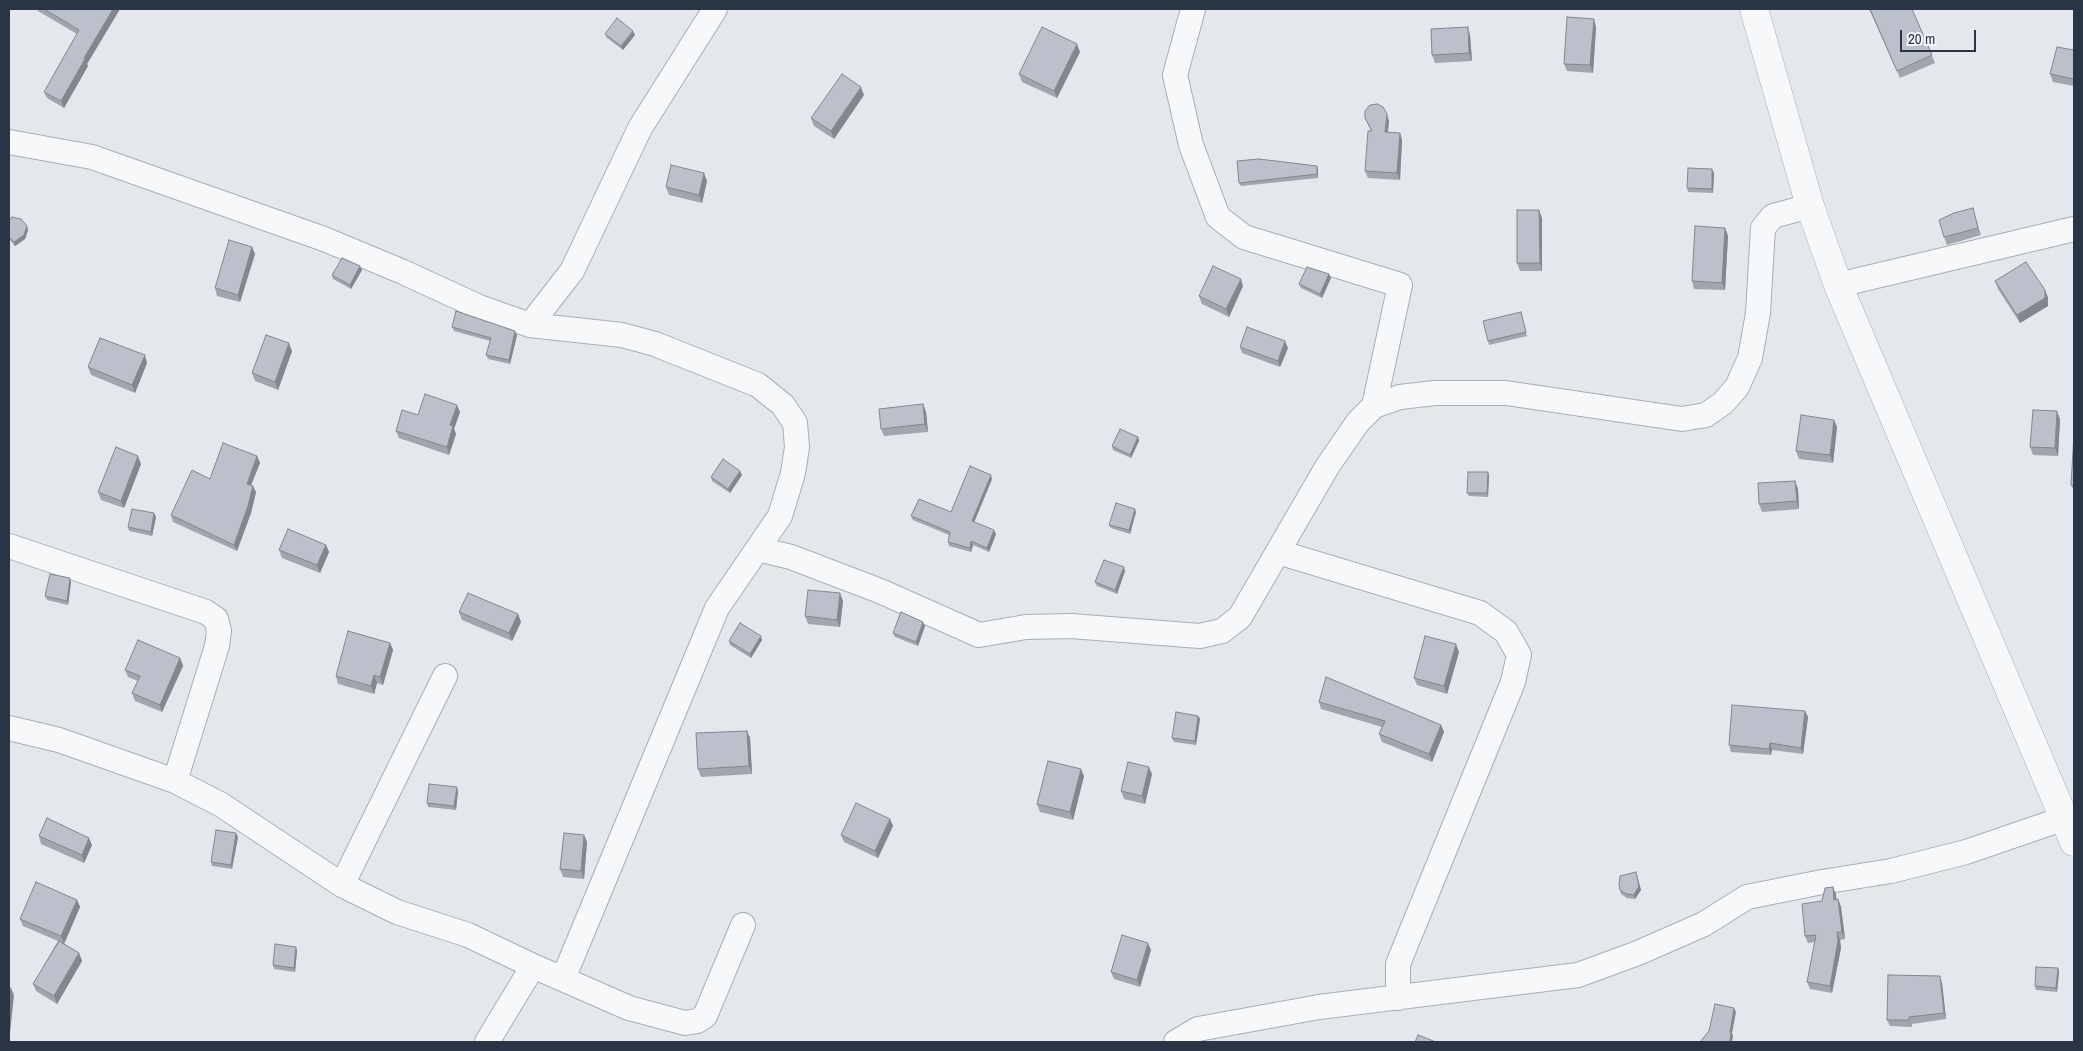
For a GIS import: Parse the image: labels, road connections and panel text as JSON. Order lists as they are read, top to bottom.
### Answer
{
  "scale_bar": "20 m"
}
